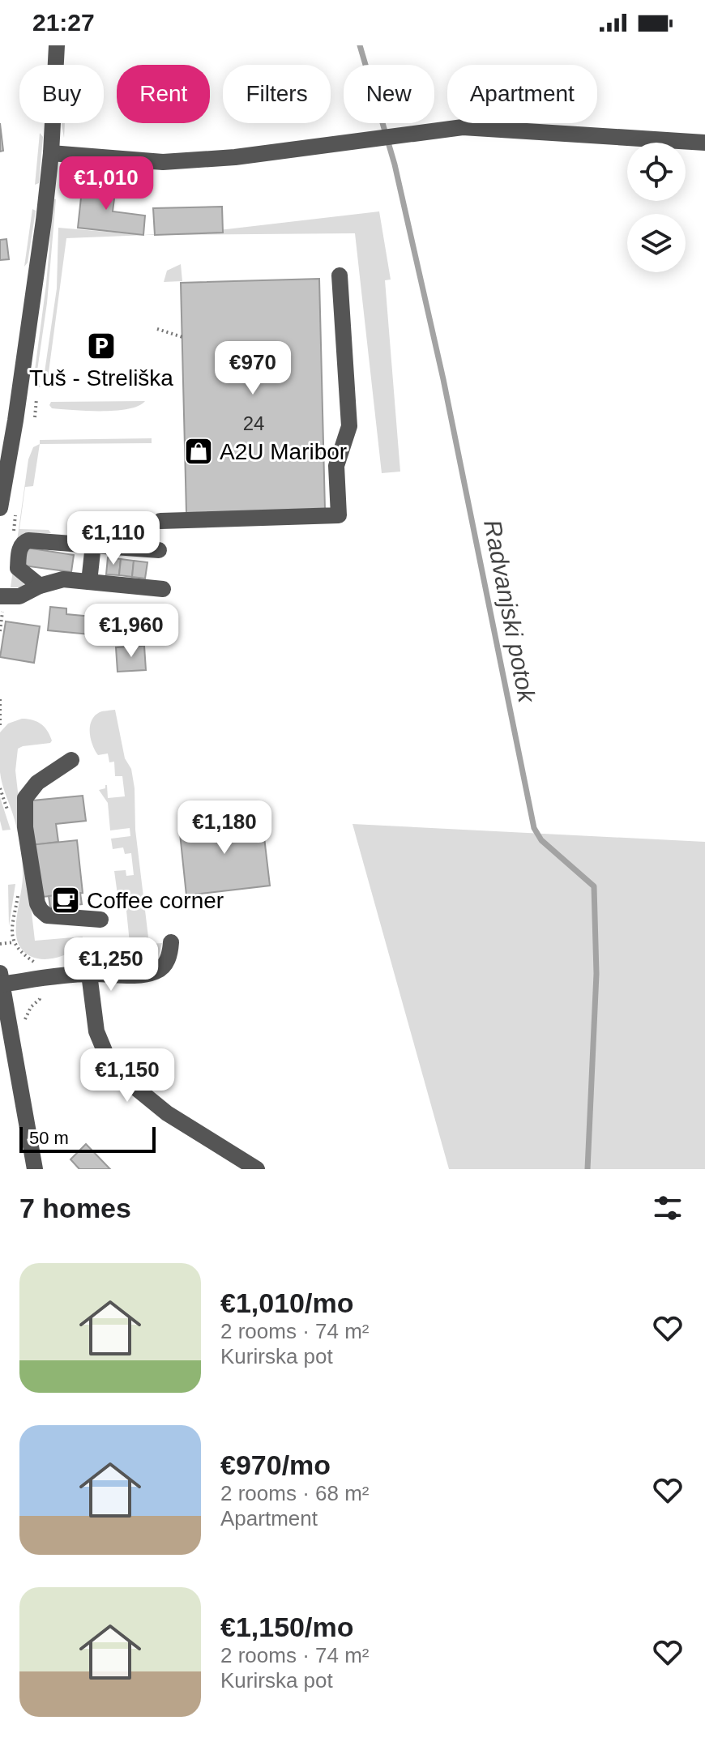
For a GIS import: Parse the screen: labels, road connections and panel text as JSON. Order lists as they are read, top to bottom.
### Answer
{
  "water": ["Radvanjski potok"],
  "places": {
    "parking": ["Tuš - Streliška"],
    "shop": ["A2U Maribor"],
    "cafe": ["Coffee corner"]
  },
  "house_numbers": ["24"],
  "scale_bar": "50 m",
  "page": {
    "status": "21:27",
    "chip": [
      "Buy",
      "Rent",
      "Filters",
      "New",
      "Apartment"
    ],
    "price": [
      "€1,010",
      "€970",
      "€1,110",
      "€1,960",
      "€1,180",
      "€1,250",
      "€1,150"
    ],
    "scale": "50 m",
    "heading": "7 homes",
    "list": [
      {
        "name": "€1,010/mo",
        "note": "2 rooms · 74 m² · Kurirska pot"
      },
      {
        "name": "€970/mo",
        "note": "2 rooms · 68 m² · Apartment"
      },
      {
        "name": "€1,150/mo",
        "note": "2 rooms · 74 m² · Kurirska pot"
      }
    ]
  }
}
